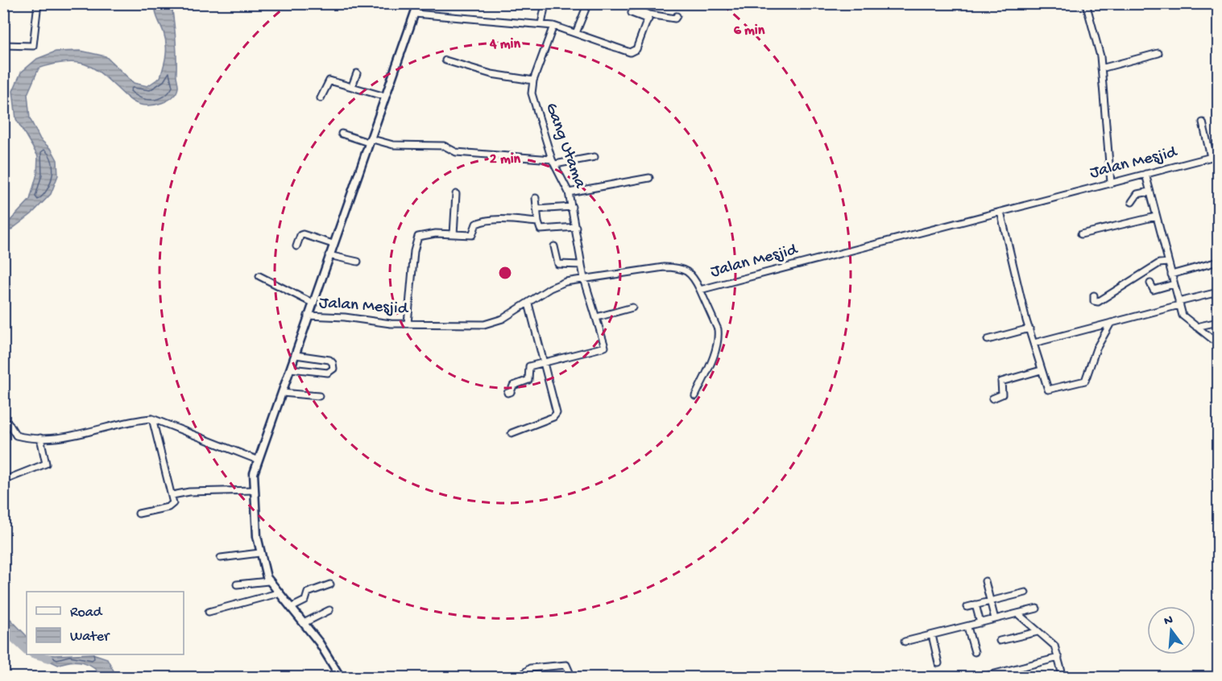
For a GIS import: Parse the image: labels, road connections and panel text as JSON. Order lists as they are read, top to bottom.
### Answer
{
  "streets": {
    "street": ["Gang Utama", "Jalan Mesjid"]
  },
  "crossings": [
    ["Gang Utama", "Jalan Mesjid"]
  ],
  "legend": ["Road", "Water"],
  "north": "top",
  "rings": ["6 min", "4 min", "2 min"]
}
